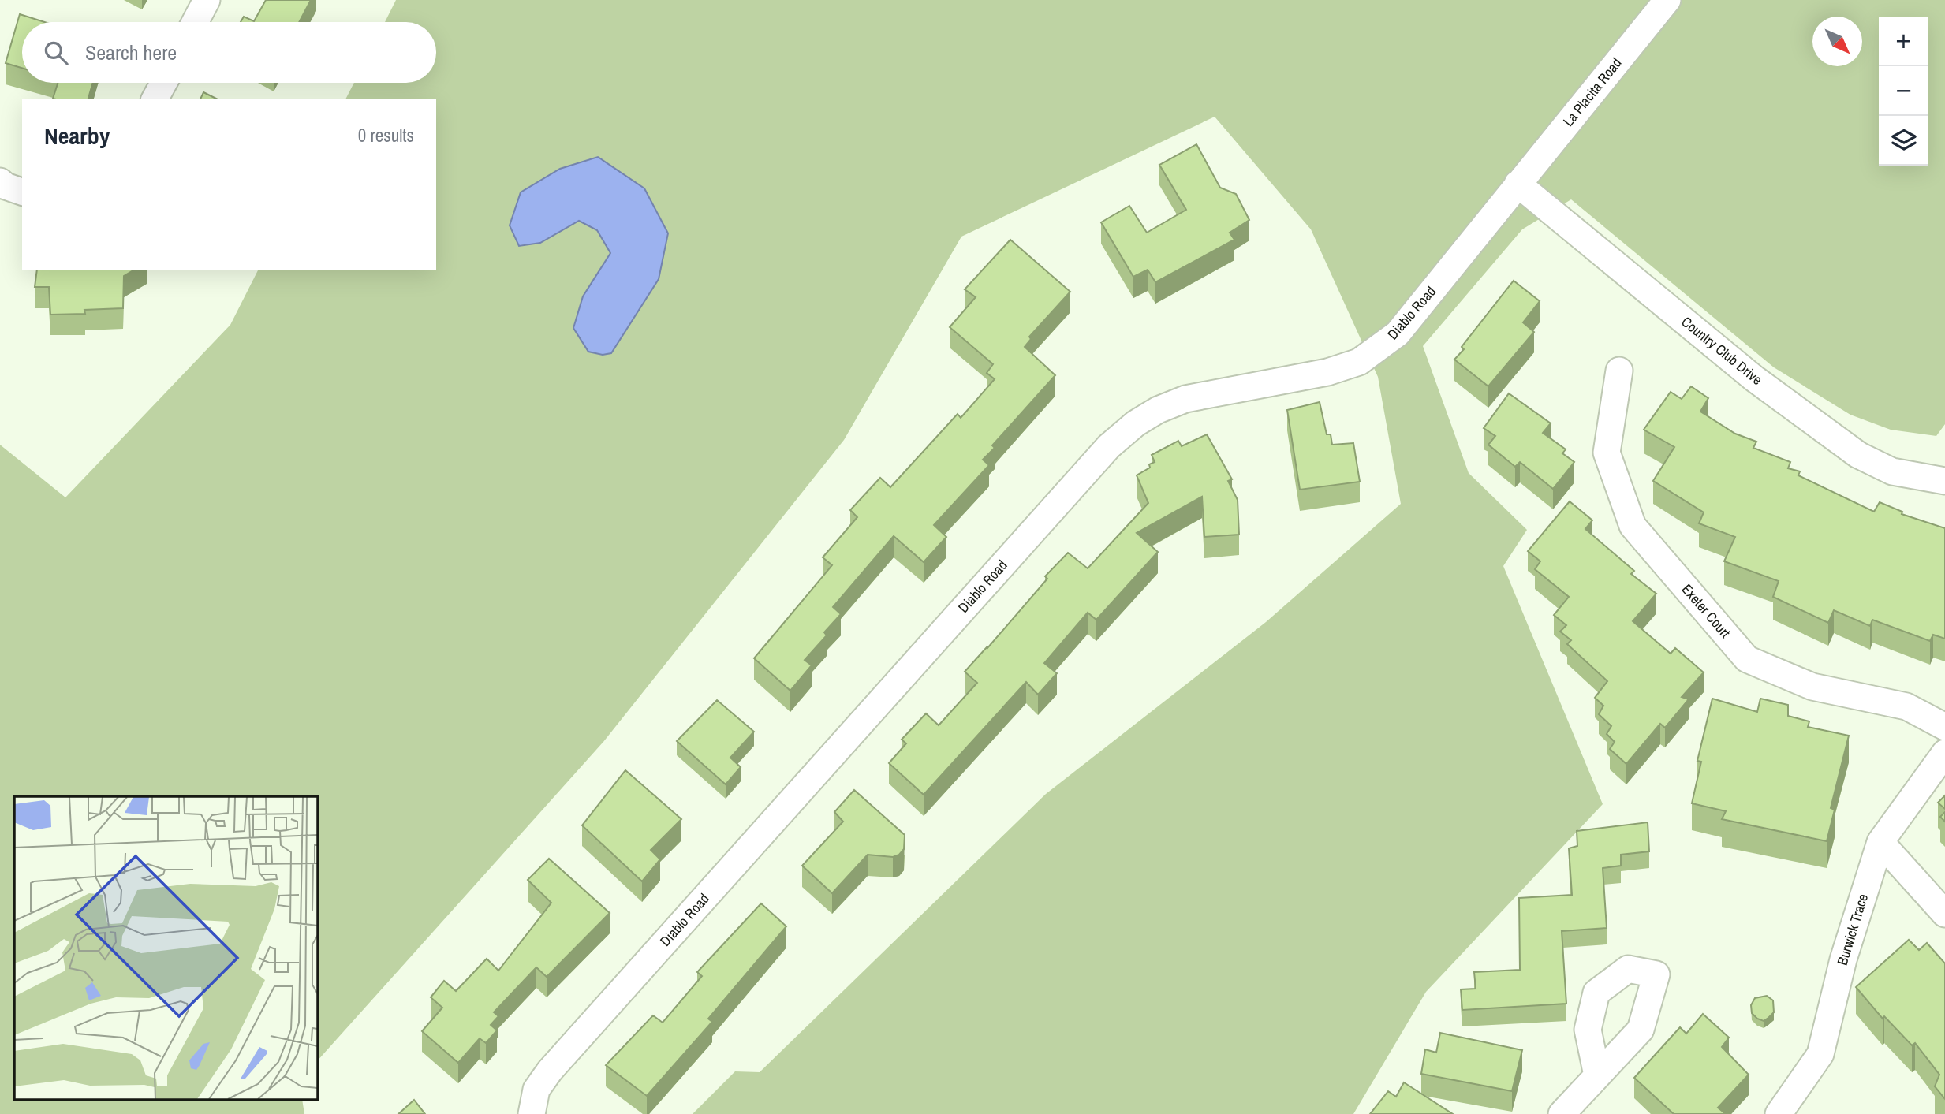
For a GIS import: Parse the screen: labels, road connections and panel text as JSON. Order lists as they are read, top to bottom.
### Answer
{
  "streets": {
    "street": [
      "La Placita Road",
      "Diablo Road",
      "Country Club Drive",
      "Exeter Court",
      "Burwick Trace"
    ]
  },
  "crossings": [
    ["La Placita Road", "Diablo Road"],
    ["La Placita Road", "Country Club Drive"],
    ["Diablo Road", "Country Club Drive"]
  ],
  "north": "bottom right",
  "page": {
    "map_buttons": ["+", "−"],
    "search": "Search here",
    "heading": ["Nearby", "0 results"]
  }
}
